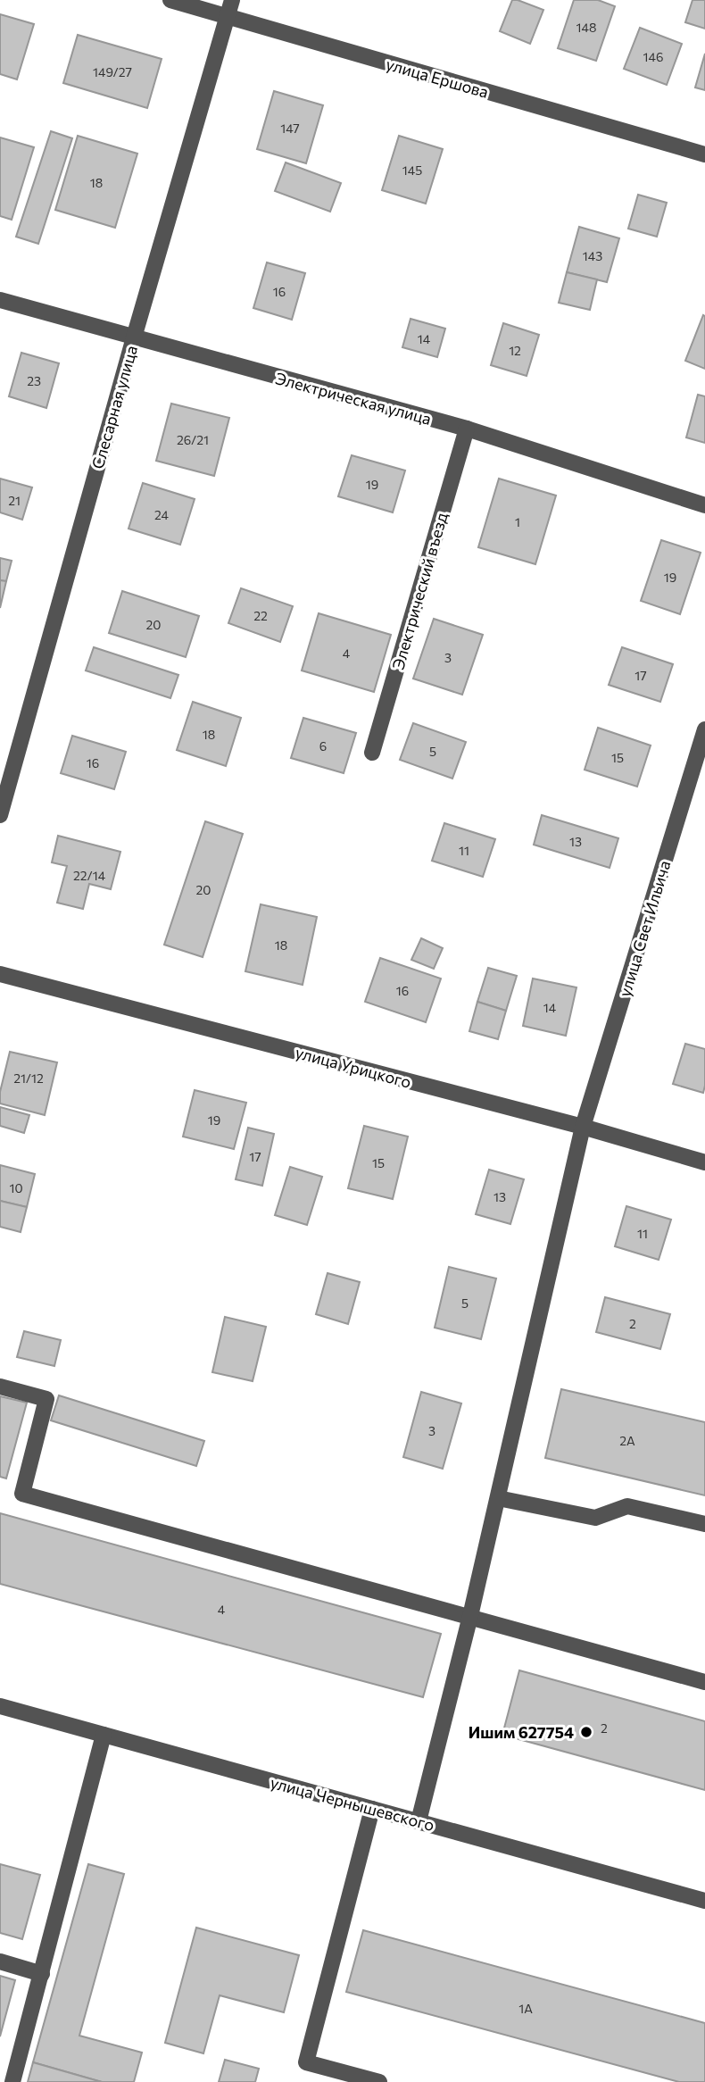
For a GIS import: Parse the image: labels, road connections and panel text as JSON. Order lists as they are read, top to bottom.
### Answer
{
  "streets": {
    "street": [
      "улица Ершова",
      "Электрическая улица",
      "Слесарная улица",
      "Электрический въезд",
      "улица Свет Ильича",
      "улица Урицкого",
      "улица Чернышевского"
    ]
  },
  "crossings": [
    ["улица Ершова", "Слесарная улица"],
    ["Электрическая улица", "Слесарная улица"],
    ["Электрическая улица", "Электрический въезд"],
    ["улица Свет Ильича", "улица Урицкого"],
    ["улица Свет Ильича", "улица Чернышевского"]
  ],
  "places": ["Ишим 627754"],
  "house_numbers": [
    "148",
    "146",
    "149/27",
    "147",
    "145",
    "18",
    "143",
    "16",
    "14",
    "12",
    "23",
    "26/21",
    "19",
    "21",
    "24",
    "1",
    "19",
    "22",
    "20",
    "4",
    "3",
    "17",
    "18",
    "6",
    "5",
    "15",
    "16",
    "13",
    "11",
    "22/14",
    "20",
    "18",
    "16",
    "14",
    "21/12",
    "19",
    "17",
    "15",
    "10",
    "13",
    "11",
    "5",
    "2",
    "3",
    "2А",
    "4",
    "2",
    "1А"
  ]
}
